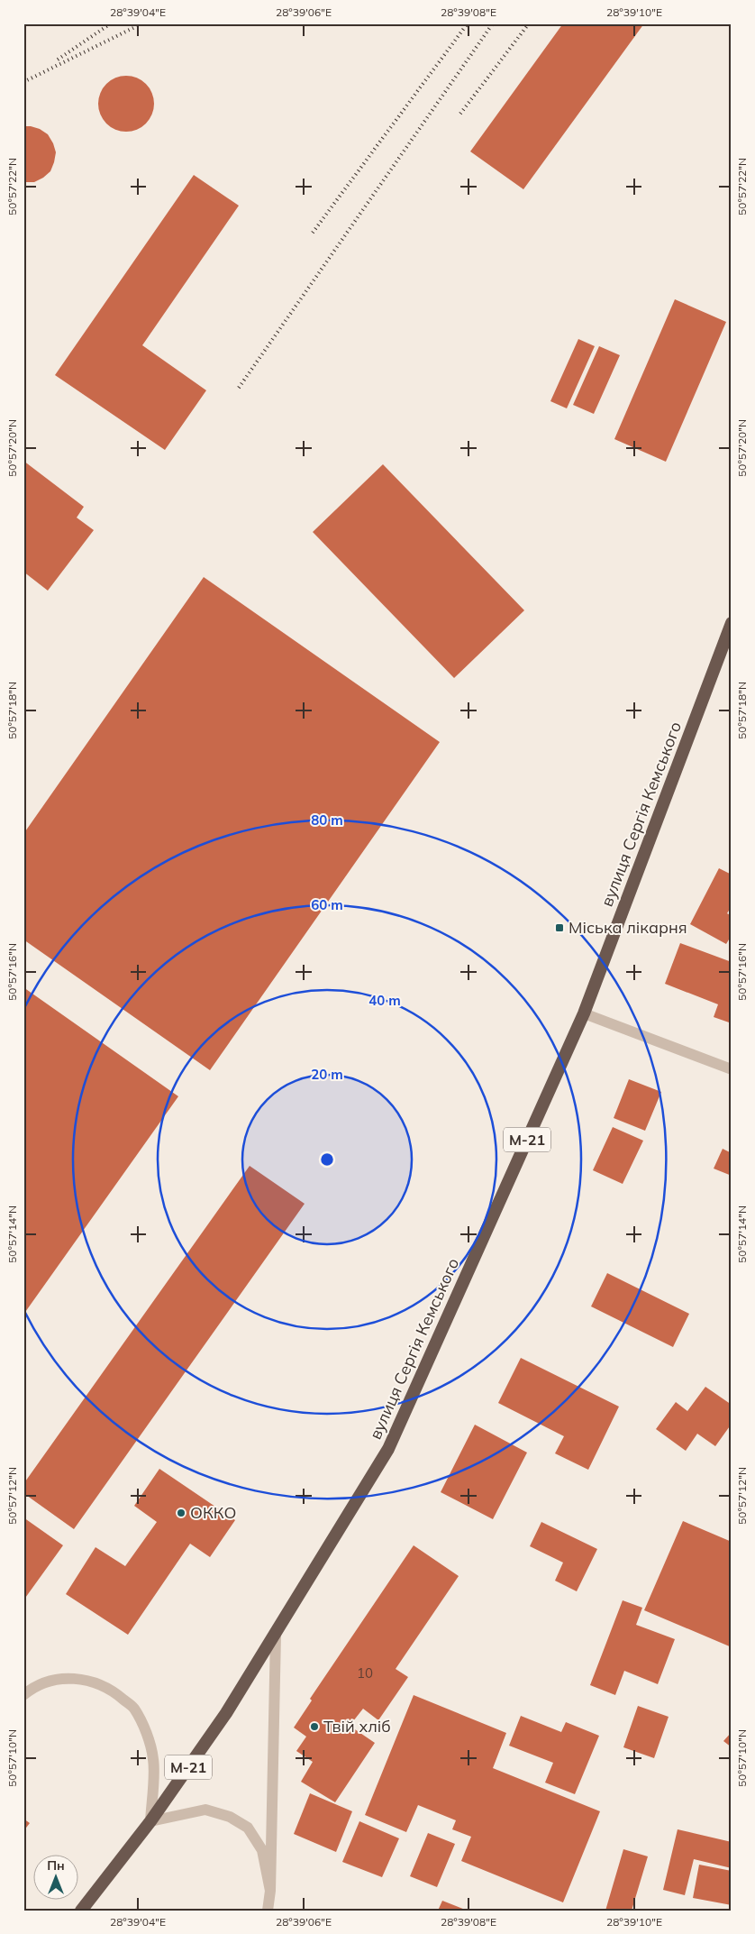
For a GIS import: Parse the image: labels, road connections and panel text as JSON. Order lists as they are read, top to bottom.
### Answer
{
  "streets": {
    "highway": ["вулиця Сергія Кемського", "М-21"]
  },
  "places": {
    "transit": ["Міська лікарня"],
    "other": ["ОККО", "Твій хліб"]
  },
  "house_numbers": ["10"],
  "north": "top",
  "coordinates": [
    "28°39'04\"E",
    "28°39'06\"E",
    "28°39'08\"E",
    "28°39'10\"E",
    "50°57'22\"N",
    "50°57'20\"N",
    "50°57'18\"N",
    "50°57'16\"N",
    "50°57'14\"N",
    "50°57'12\"N",
    "50°57'10\"N"
  ],
  "rings": [
    "80 m",
    "60 m",
    "40 m",
    "20 m"
  ]
}
